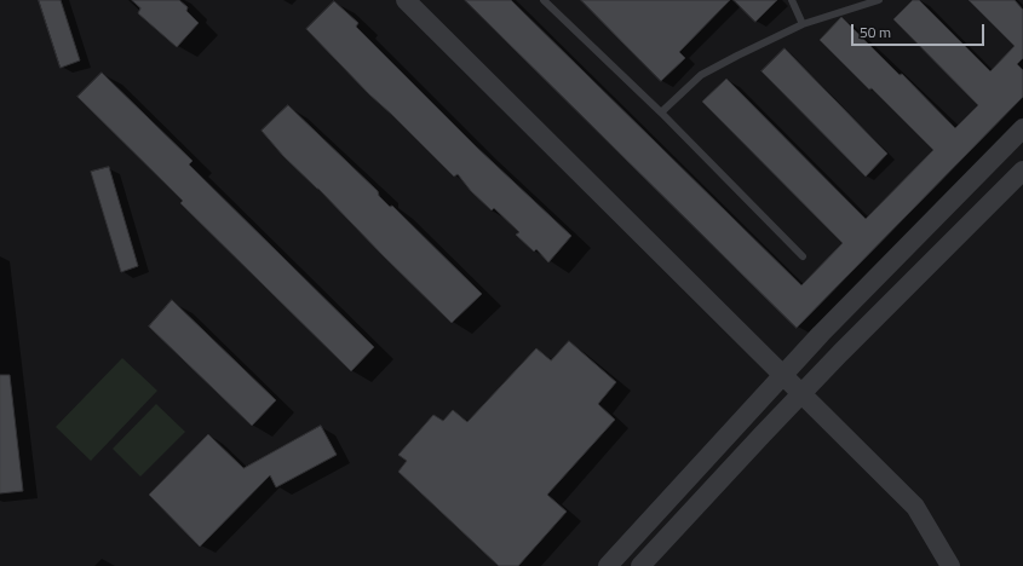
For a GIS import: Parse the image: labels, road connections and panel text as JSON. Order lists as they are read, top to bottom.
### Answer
{
  "scale_bar": "50 m"
}
